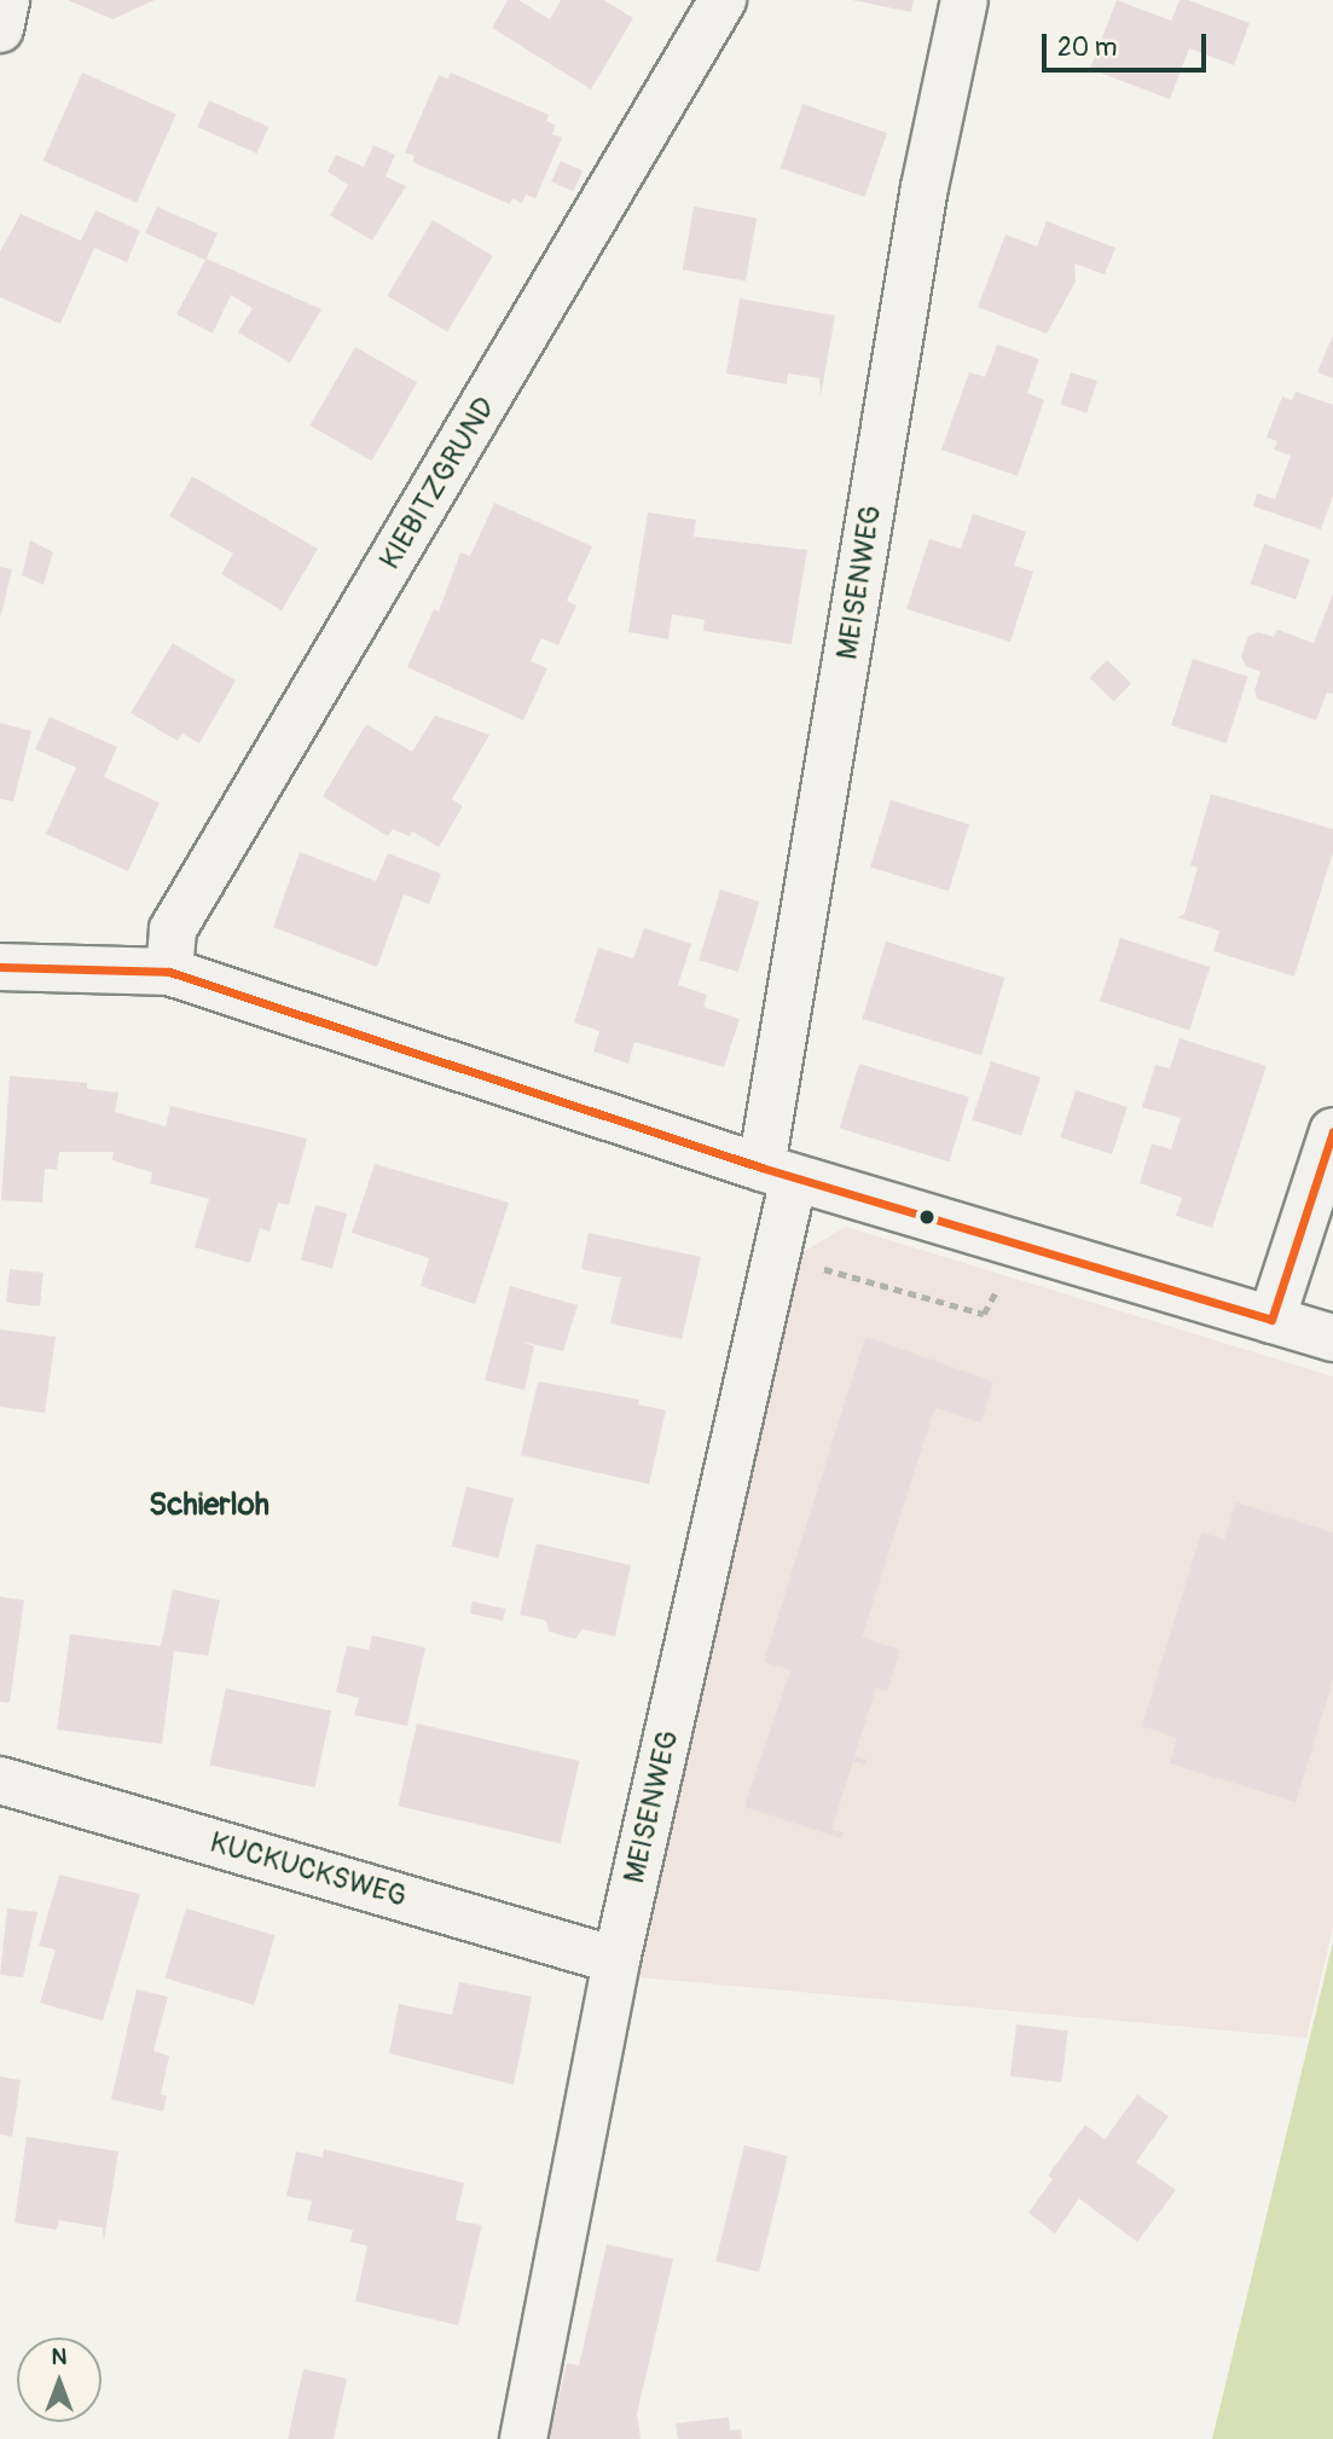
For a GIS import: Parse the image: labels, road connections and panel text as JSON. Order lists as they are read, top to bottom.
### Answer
{
  "streets": {
    "street": ["KIEBITZGRUND", "MEISENWEG", "KUCKUCKSWEG"]
  },
  "crossings": [
    ["MEISENWEG", "KUCKUCKSWEG"]
  ],
  "districts": ["Schierloh"],
  "scale_bar": "20 m",
  "north": "top"
}
